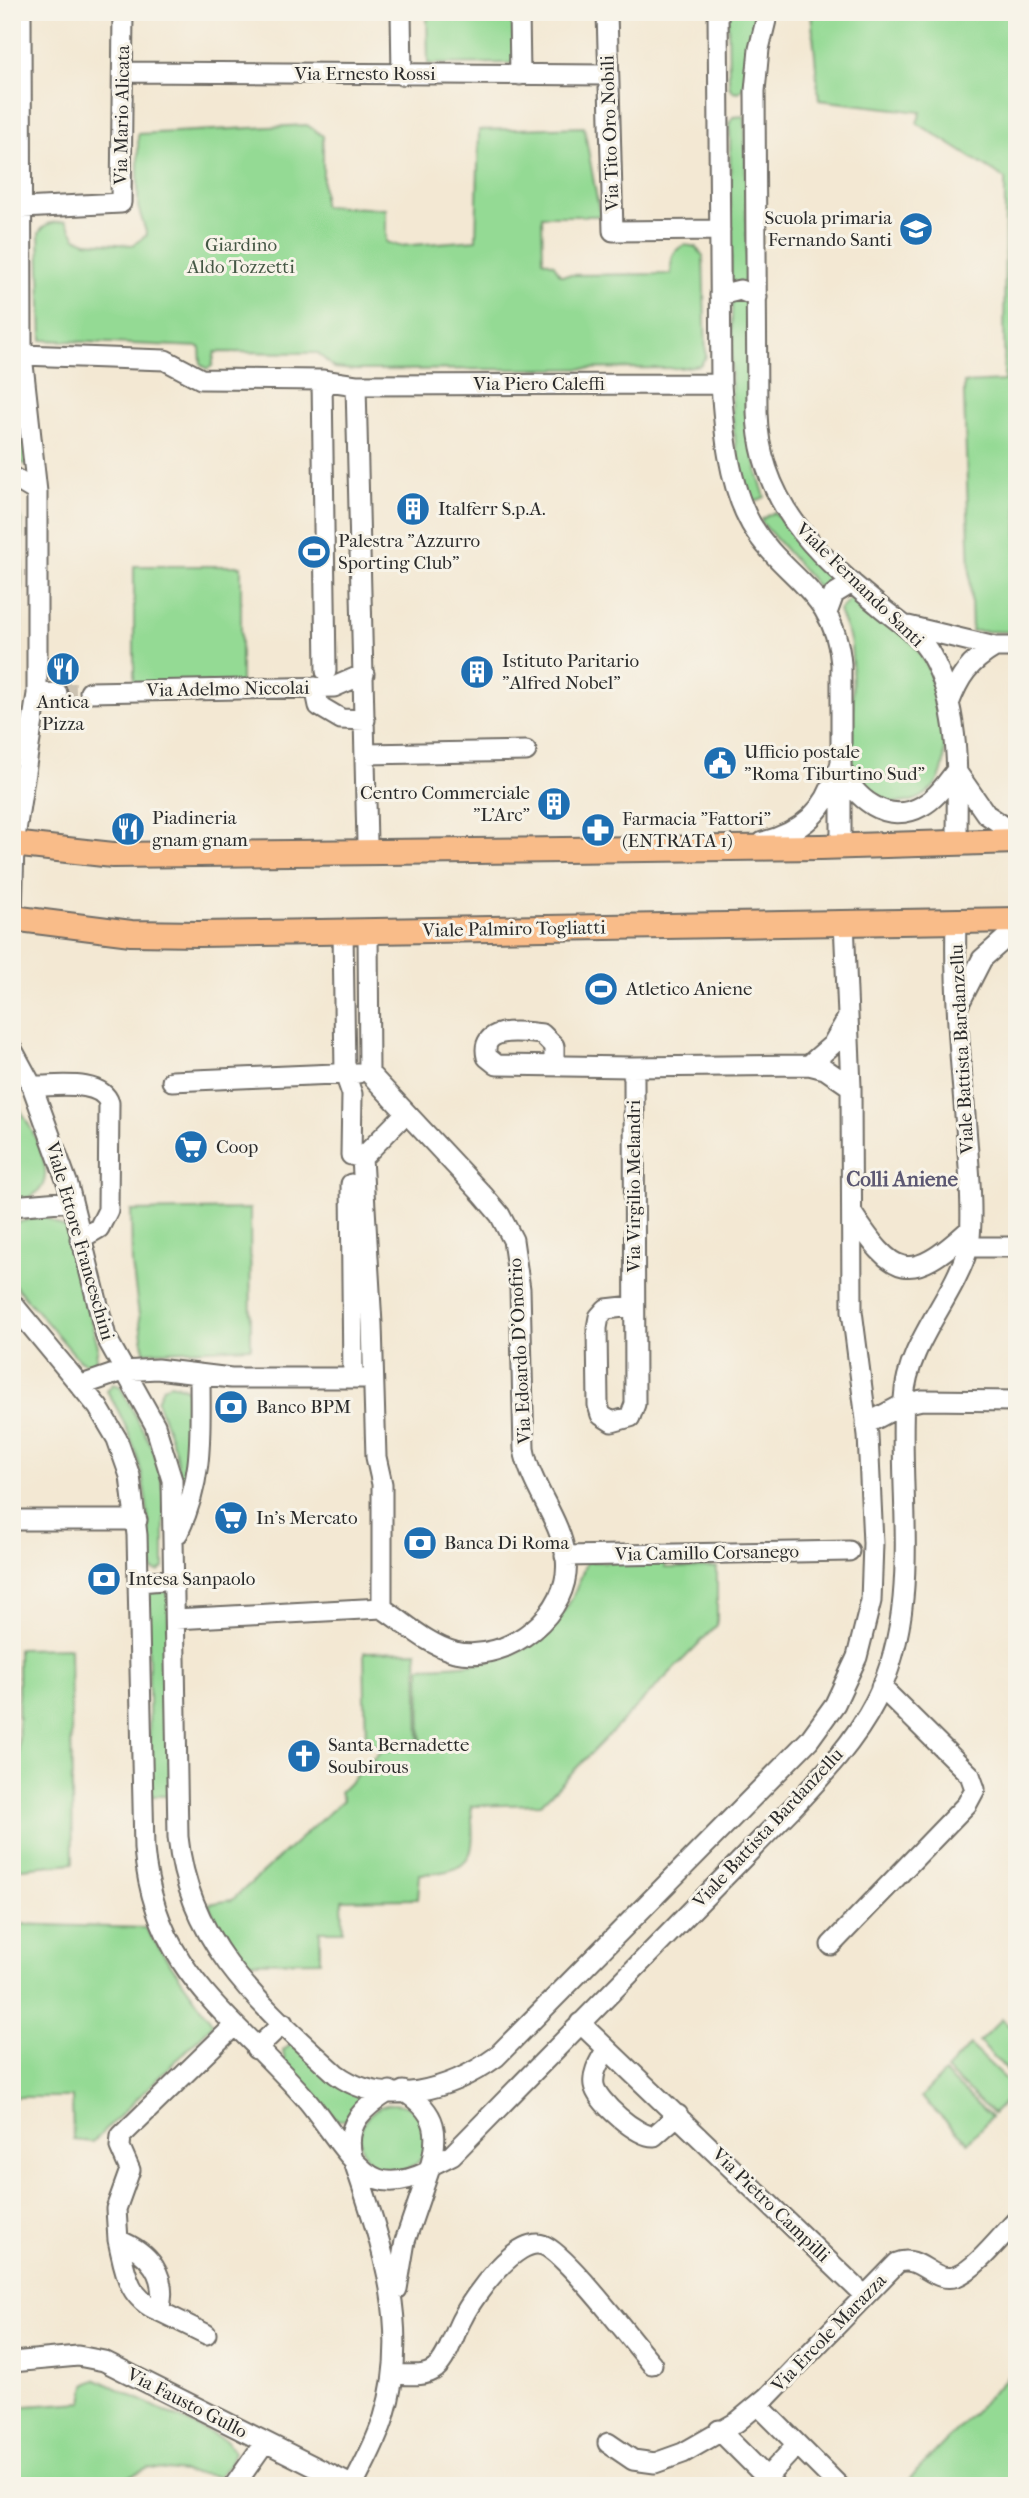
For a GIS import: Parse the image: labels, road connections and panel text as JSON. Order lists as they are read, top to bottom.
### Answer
{
  "streets": {
    "main road": ["Viale Palmiro Togliatti"],
    "street": [
      "Via Ernesto Rossi",
      "Via Mario Alicata",
      "Via Tito Oro Nobili",
      "Via Piero Caleffi",
      "Viale Fernando Santi",
      "Via Adelmo Niccolai",
      "Viale Battista Bardanzellu",
      "Via Virgilio Melandri",
      "Viale Ettore Franceschini",
      "Via Edoardo D'Onofrio",
      "Via Camillo Corsanego",
      "Via Pietro Campilli",
      "Via Ercole Marazza",
      "Via Fausto Gullo"
    ]
  },
  "crossings": [
    ["Via Ernesto Rossi", "Via Mario Alicata"],
    ["Via Ernesto Rossi", "Via Tito Oro Nobili"],
    ["Via Tito Oro Nobili", "Viale Fernando Santi"],
    ["Via Piero Caleffi", "Viale Fernando Santi"],
    ["Viale Palmiro Togliatti", "Viale Battista Bardanzellu"],
    ["Viale Battista Bardanzellu", "Viale Ettore Franceschini"],
    ["Viale Battista Bardanzellu", "Via Pietro Campilli"],
    ["Via Edoardo D'Onofrio", "Via Camillo Corsanego"],
    ["Via Pietro Campilli", "Via Ercole Marazza"]
  ],
  "districts": ["Colli Aniene"],
  "parks": ["Giardino Aldo Tozzetti"],
  "places": {
    "school or university": ["Scuola primaria Fernando Santi"],
    "building": ["Italferr S.p.A.", "Istituto Paritario \"Alfred Nobel\"", "Centro Commerciale \"L'Arc\""],
    "sports": ["Palestra \"Azzurro Sporting Club\"", "Atletico Aniene"],
    "restaurant": ["Antica Pizza", "Piadineria gnam gnam"],
    "public building": ["Ufficio postale \"Roma Tiburtino Sud\""],
    "pharmacy": ["Farmacia \"Fattori\" (ENTRATA 1)"],
    "supermarket": ["Coop", "In's Mercato"],
    "bank": ["Banco BPM", "Banca Di Roma", "Intesa Sanpaolo"],
    "church": ["Santa Bernadette Soubirous"]
  }
}
